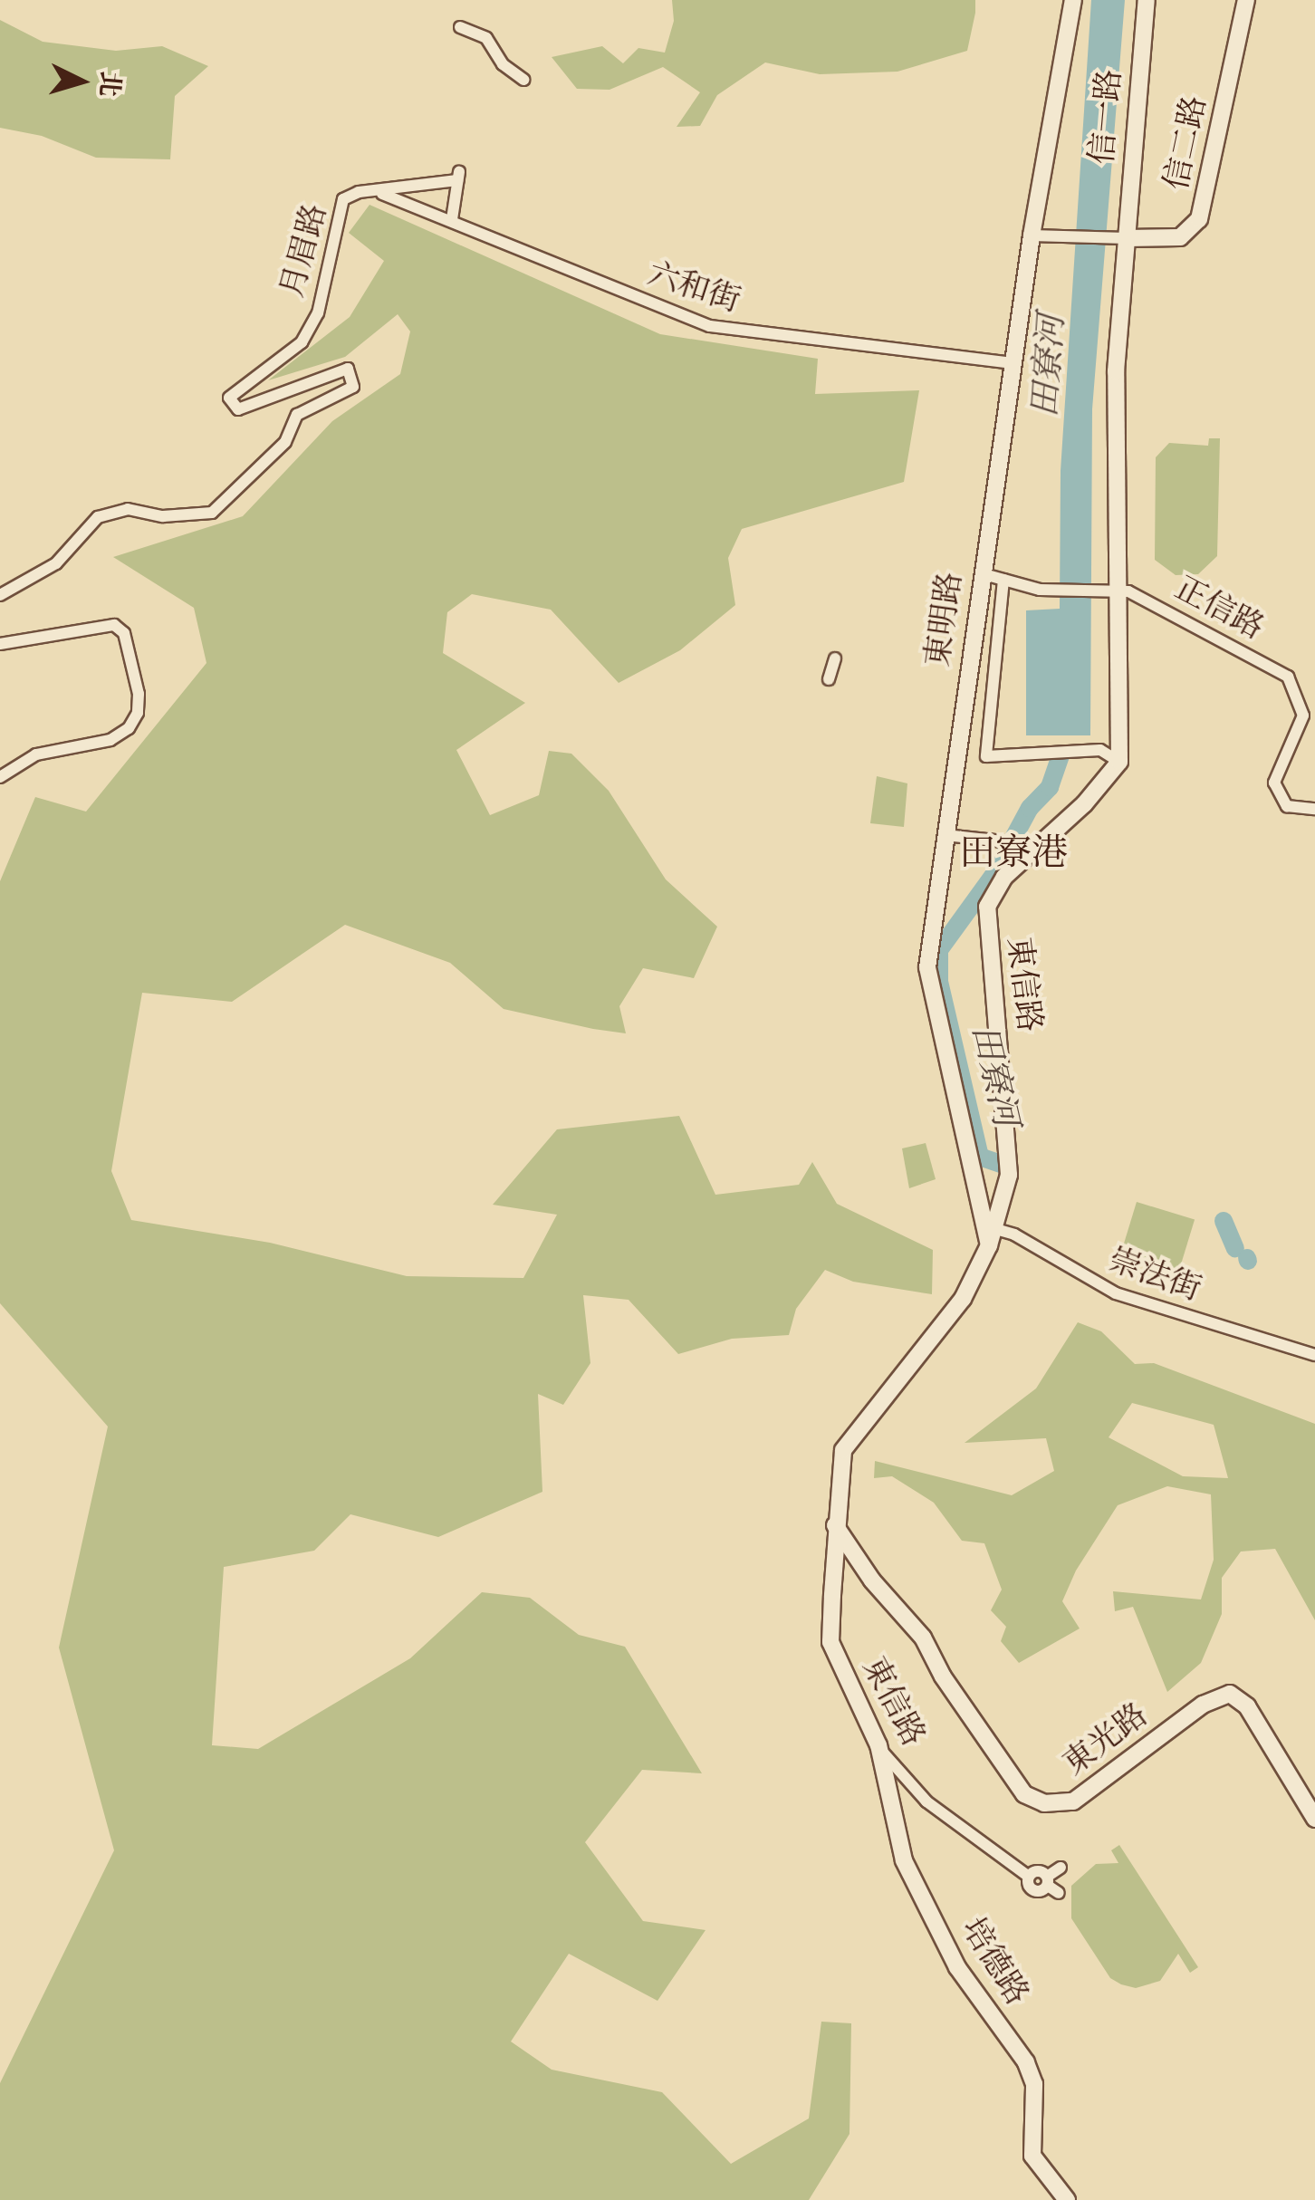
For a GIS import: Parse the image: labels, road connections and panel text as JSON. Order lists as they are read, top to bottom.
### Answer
{
  "streets": {
    "main road": [
      "信一路",
      "信二路",
      "東明路",
      "東信路",
      "東光路",
      "培德路"
    ],
    "street": [
      "月眉路",
      "六和街",
      "正信路",
      "崇法街"
    ]
  },
  "crossings": [
    ["信一路", "信二路"],
    ["月眉路", "六和街"],
    ["六和街", "東明路"],
    ["東明路", "東信路"],
    ["東明路", "崇法街"],
    ["東信路", "崇法街"],
    ["東信路", "東光路"],
    ["東信路", "培德路"]
  ],
  "districts": ["田寮港"],
  "water": ["田寮河"],
  "north": "right"
}
